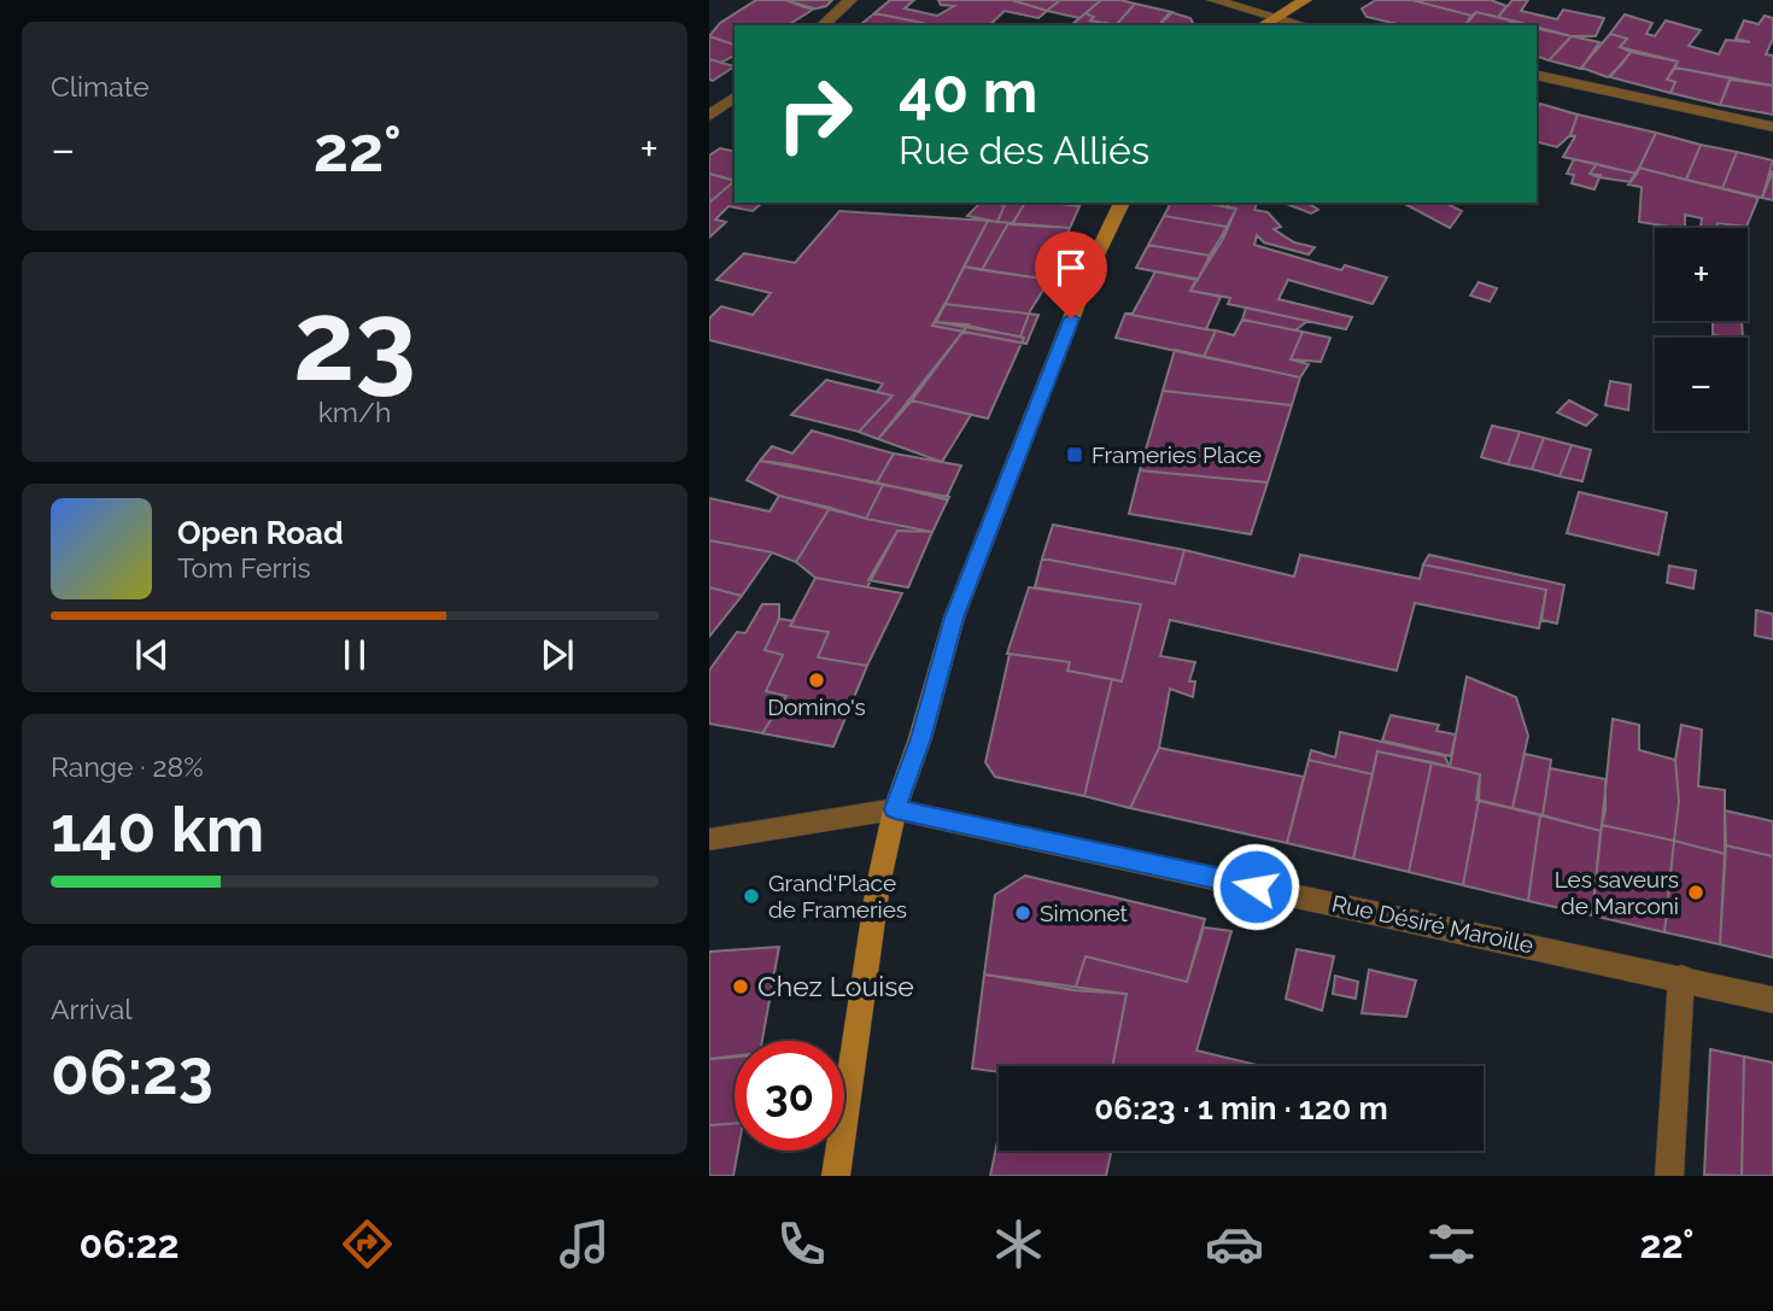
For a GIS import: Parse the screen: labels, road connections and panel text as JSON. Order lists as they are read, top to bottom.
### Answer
{
  "streets": {
    "street": ["Rue Désiré Maroille"]
  },
  "places": {
    "transit": ["Frameries Place"],
    "other": [
      "Domino's",
      "Les saveurs de Marconi",
      "Grand'Place de Frameries",
      "Simonet",
      "Chez Louise"
    ]
  },
  "page": {
    "tile": [
      "Climate",
      ["23", "km/h"],
      ["Range · 28%", "140 km"],
      ["Arrival", "06:23"]
    ],
    "turn": ["40 m", "Rue des Alliés"],
    "heat": ["−", "22°", "+"],
    "map_buttons": ["+", "−"],
    "song": ["Open Road", "Tom Ferris"],
    "limit": "30",
    "trip": "06:23 · 1 min · 120 m",
    "tabs": ["06:22", "22°"]
  }
}
